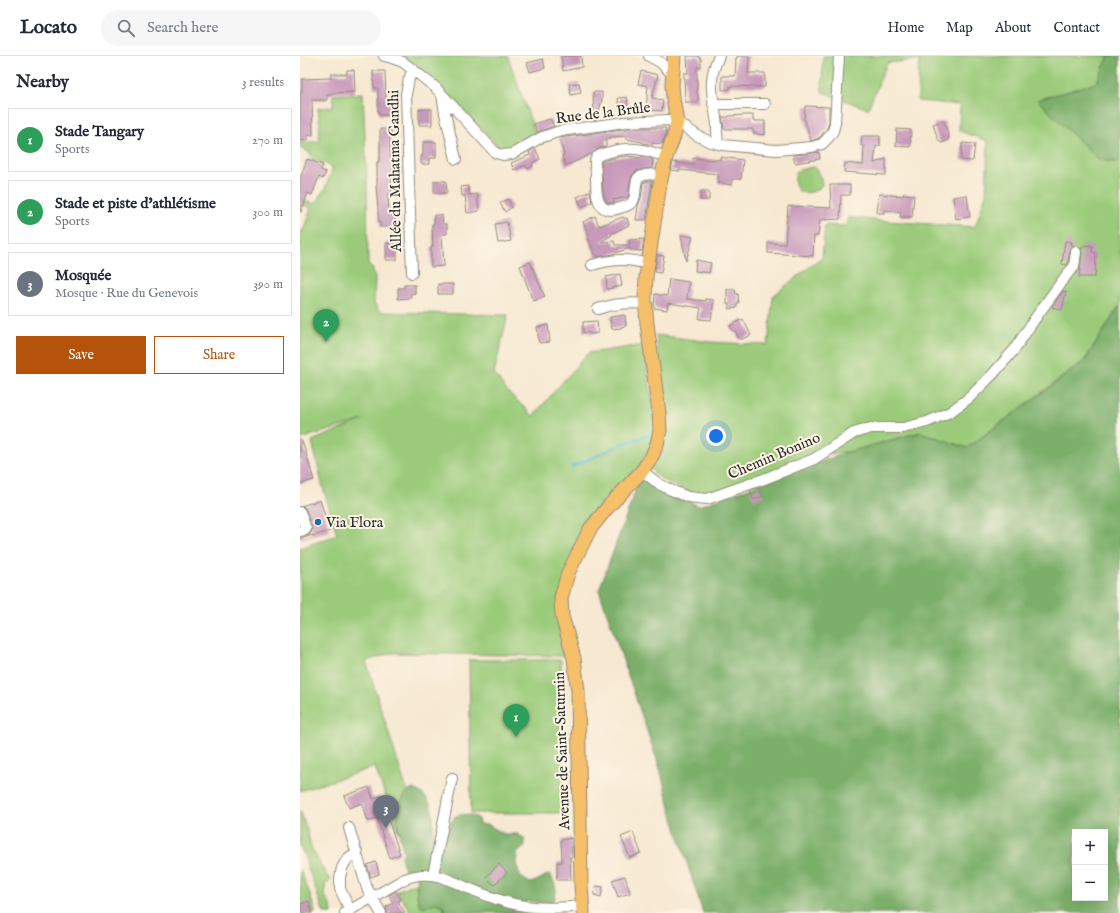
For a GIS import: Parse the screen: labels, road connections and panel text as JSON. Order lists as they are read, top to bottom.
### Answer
{
  "streets": {
    "main road": ["Avenue de Saint-Saturnin"],
    "street": ["Rue de la Brûle", "Allée du Mahatma Gandhi", "Chemin Bonino"]
  },
  "crossings": [
    ["Rue de la Brûle", "Allée du Mahatma Gandhi"],
    ["Rue de la Brûle", "Avenue de Saint-Saturnin"],
    ["Chemin Bonino", "Avenue de Saint-Saturnin"]
  ],
  "places": ["Via Flora"],
  "page": {
    "header": "Locato",
    "search": "Search here",
    "nav": [
      "Home",
      "Map",
      "About",
      "Contact"
    ],
    "heading": ["Nearby", "3 results"],
    "list": [
      {
        "mark": "1",
        "name": "Stade Tangary",
        "note": "Sports",
        "value": "270 m"
      },
      {
        "mark": "2",
        "name": "Stade et piste d'athlétisme",
        "note": "Sports",
        "value": "300 m"
      },
      {
        "mark": "3",
        "name": "Mosquée",
        "note": "Mosque · Rue du Genevois",
        "value": "390 m"
      }
    ],
    "pins": ["2", "1", "3"],
    "buttons": ["Save", "Share"],
    "map_buttons": ["+", "−"]
  }
}
